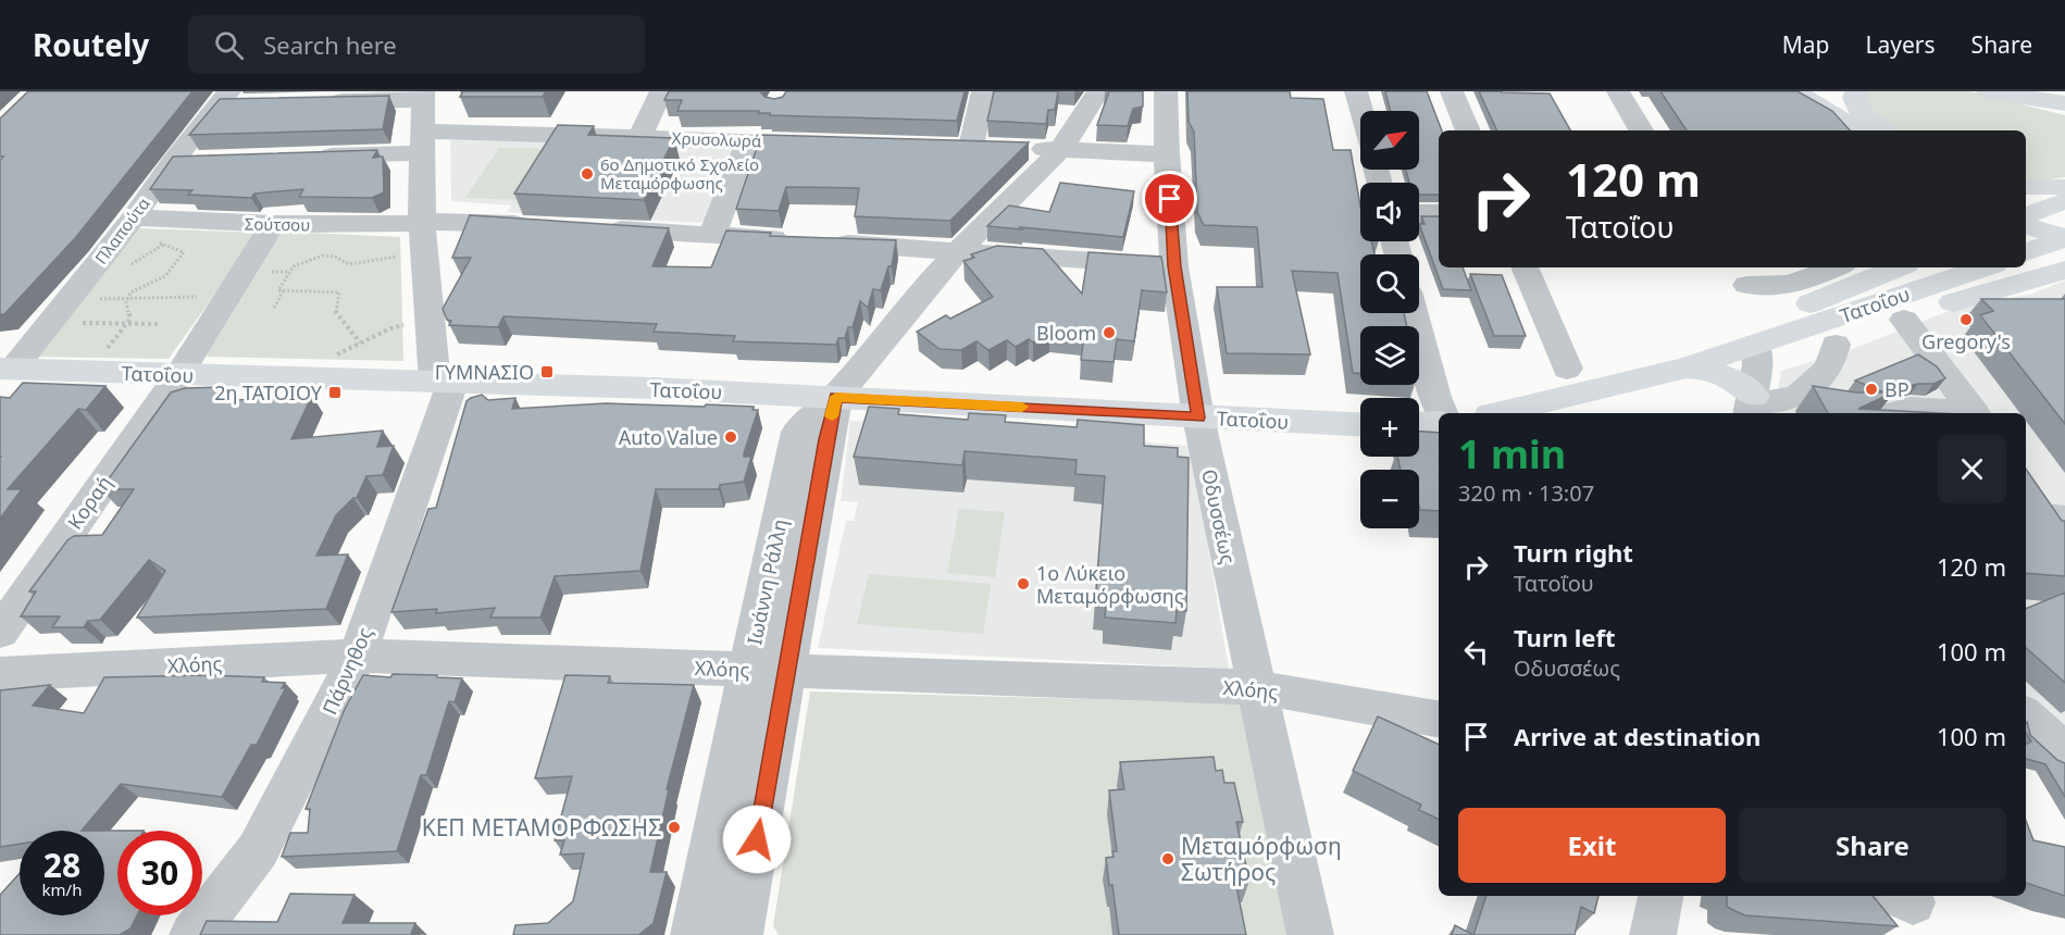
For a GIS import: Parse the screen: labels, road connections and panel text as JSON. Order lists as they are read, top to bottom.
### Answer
{
  "streets": {
    "main road": ["Τατοΐου"],
    "street": [
      "Χρυσολωρά",
      "Σούτσου",
      "Πλαπούτα",
      "Κοραή",
      "Οδυσσέως",
      "Ιωάννη Ράλλη",
      "Χλόης",
      "Πάρνηθος"
    ]
  },
  "crossings": [
    ["Χρυσολωρά", "Πάρνηθος"],
    ["Σούτσου", "Πλαπούτα"],
    ["Σούτσου", "Κοραή"],
    ["Σούτσου", "Πάρνηθος"],
    ["Πλαπούτα", "Τατοΐου"],
    ["Τατοΐου", "Κοραή"],
    ["Τατοΐου", "Οδυσσέως"],
    ["Τατοΐου", "Ιωάννη Ράλλη"],
    ["Τατοΐου", "Πάρνηθος"],
    ["Οδυσσέως", "Χλόης"],
    ["Ιωάννη Ράλλη", "Χλόης"],
    ["Χλόης", "Πάρνηθος"]
  ],
  "places": {
    "other": [
      "6ο Δημοτικό Σχολείο Μεταμόρφωσης",
      "Gregory's",
      "Bloom",
      "BP",
      "Auto Value",
      "1ο Λύκειο Μεταμόρφωσης",
      "ΚΕΠ ΜΕΤΑΜΟΡΦΩΣΗΣ",
      "Μεταμόρφωση Σωτήρος"
    ],
    "transit": ["ΓΥΜΝΑΣΙΟ", "2η ΤΑΤΟΙΟΥ"]
  },
  "north": "top right",
  "page": {
    "header": "Routely",
    "search": "Search here",
    "nav": ["Map", "Layers", "Share"],
    "map_buttons": ["+", "−"],
    "turn": ["120 m", "Τατοΐου"],
    "heading": ["1 min", "320 m · 13:07"],
    "list": [
      {
        "name": "Turn right",
        "note": "Τατοΐου",
        "value": "120 m"
      },
      {
        "name": "Turn left",
        "note": "Οδυσσέως",
        "value": "100 m"
      },
      {
        "name": "Arrive at destination",
        "value": "100 m"
      }
    ],
    "buttons": ["Exit", "Share"],
    "speed": "28 km/h",
    "limit": "30"
  }
}
